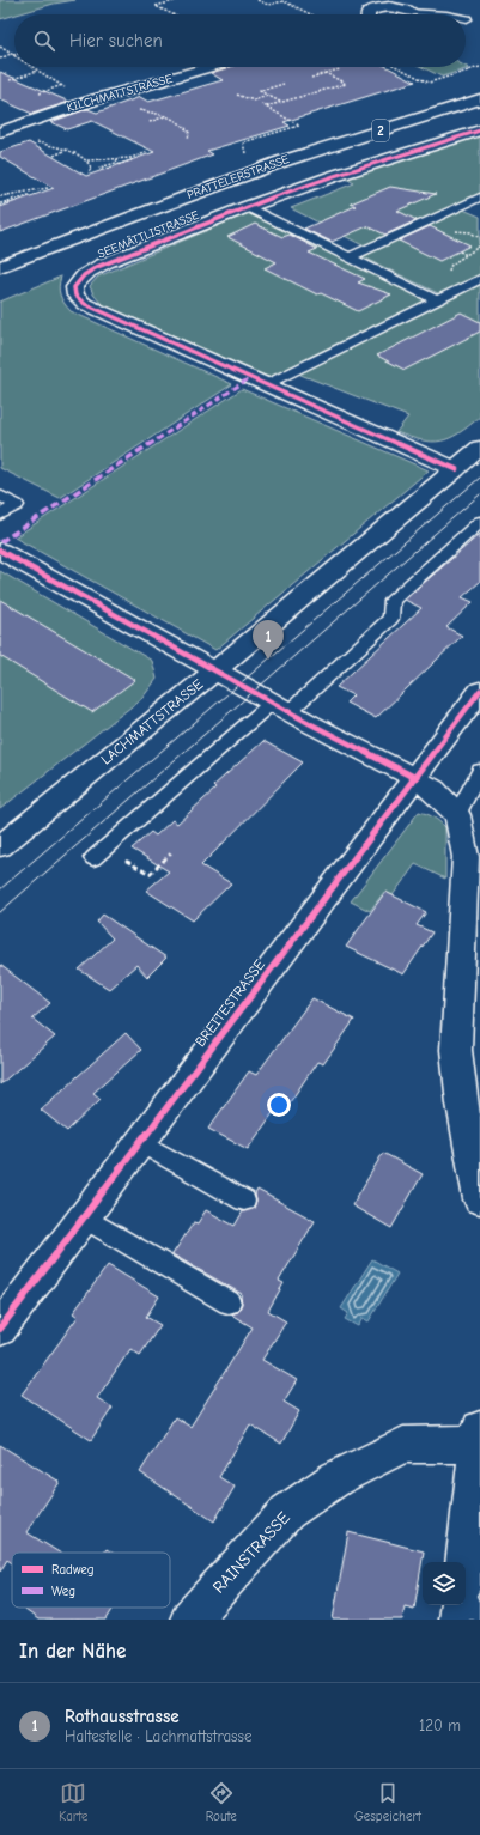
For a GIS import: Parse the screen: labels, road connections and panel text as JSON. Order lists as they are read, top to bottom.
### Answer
{
  "streets": {
    "street": [
      "KILCHMATTSTRASSE",
      "2",
      "PRATTELERSTRASSE",
      "SEEMÄTTLISTRASSE",
      "LACHMATTSTRASSE",
      "BREITESTRASSE",
      "RAINSTRASSE"
    ]
  },
  "crossings": [
    ["SEEMÄTTLISTRASSE", "LACHMATTSTRASSE"]
  ],
  "legend": ["Radweg", "Weg"],
  "page": {
    "search": "Hier suchen",
    "pins": "1",
    "heading": "In der Nähe",
    "list": [
      {
        "mark": "1",
        "name": "Rothausstrasse",
        "note": "Haltestelle · Lachmattstrasse",
        "value": "120 m"
      }
    ],
    "nav": ["Karte", "Route", "Gespeichert"]
  }
}
